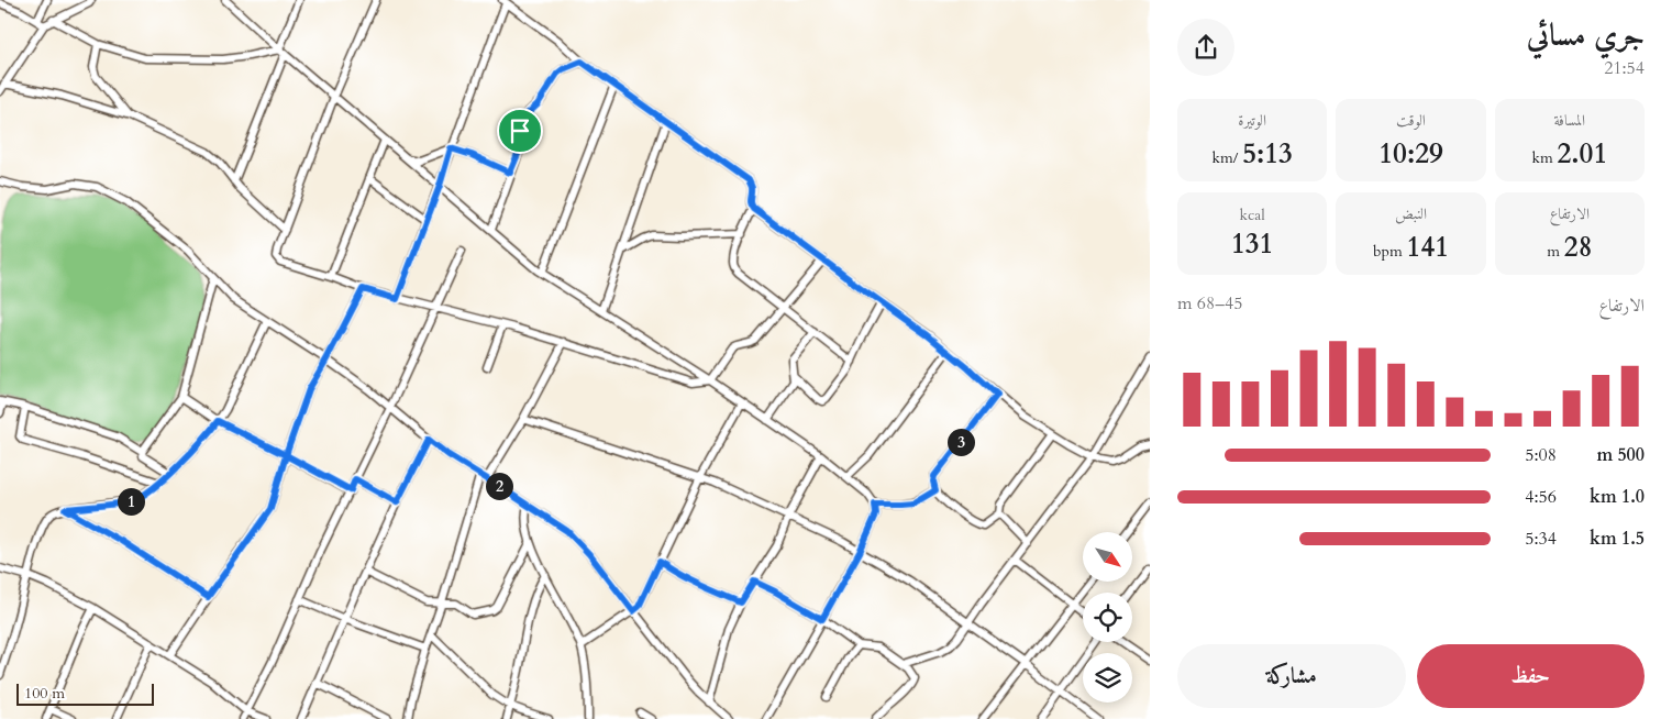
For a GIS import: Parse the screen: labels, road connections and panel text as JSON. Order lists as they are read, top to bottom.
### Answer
{
  "scale_bar": "100 m",
  "north": "bottom right",
  "page": {
    "heading": ["جري مسائي", "21:54"],
    "stats": [
      ["المسافة", "2.01 km"],
      ["الوقت", "10:29"],
      ["الوتيرة", "5:13 /km"],
      ["الارتفاع", "28 m"],
      ["النبض", "141 bpm"],
      ["kcal", "131"]
    ],
    "chart": ["الارتفاع", "45–68 m"],
    "pins": ["3", "2", "1"],
    "list": [
      {
        "name": "500 m",
        "note": "5:08"
      },
      {
        "name": "1.0 km",
        "note": "4:56"
      },
      {
        "name": "1.5 km",
        "note": "5:34"
      }
    ],
    "buttons": ["حفظ", "مشاركة"],
    "scale": "100 m"
  }
}
